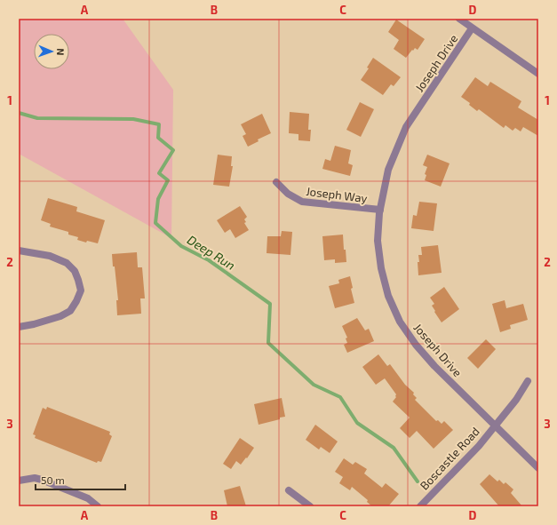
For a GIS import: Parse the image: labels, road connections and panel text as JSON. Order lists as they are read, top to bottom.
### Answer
{
  "streets": {
    "street": ["Joseph Drive", "Joseph Way", "Boscastle Road"]
  },
  "crossings": [
    ["Joseph Drive", "Joseph Way"],
    ["Joseph Drive", "Boscastle Road"]
  ],
  "water": ["Deep Run"],
  "scale_bar": "50 m",
  "north": "right",
  "grid": {
    "columns": [
      "A",
      "B",
      "C",
      "D"
    ],
    "rows": ["1", "2", "3"]
  }
}
